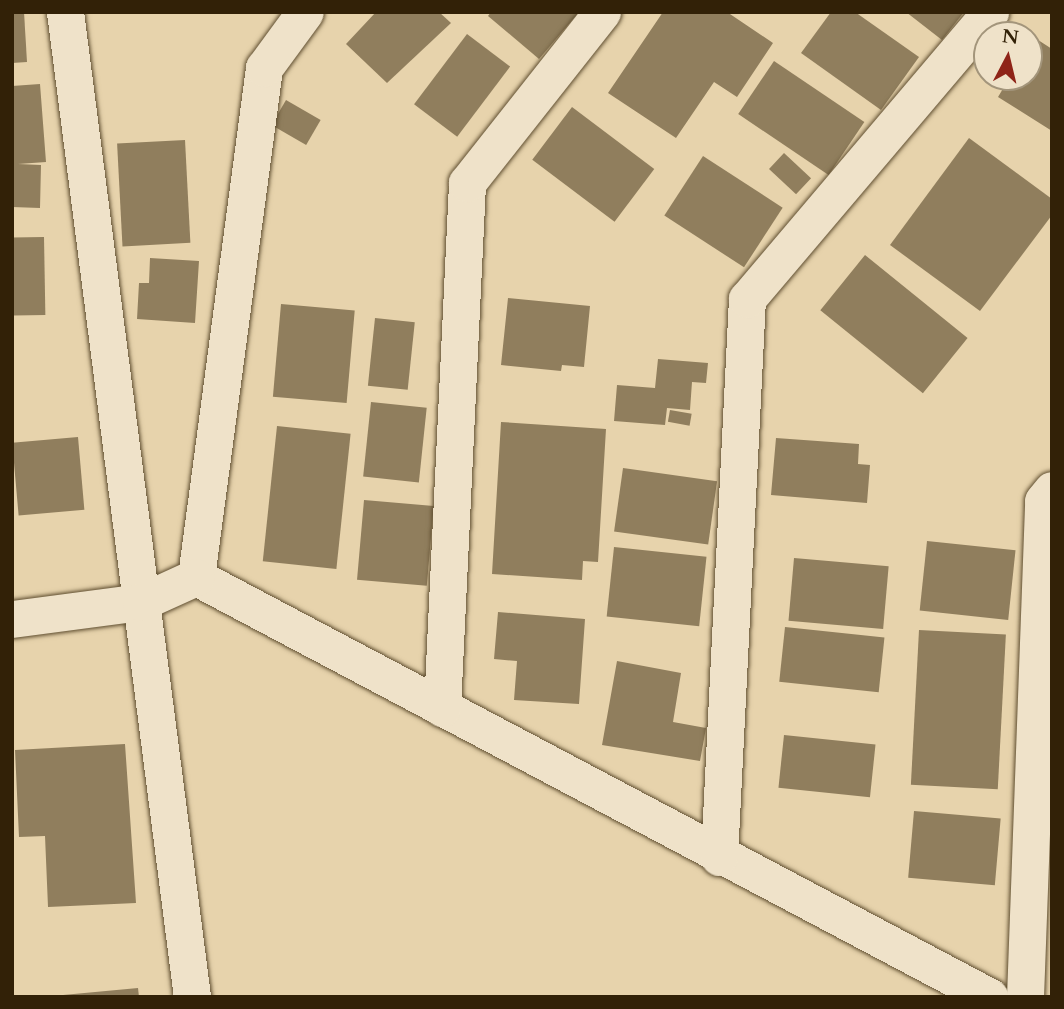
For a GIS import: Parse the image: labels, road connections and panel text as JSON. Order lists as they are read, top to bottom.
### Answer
{
  "north": "top"
}
